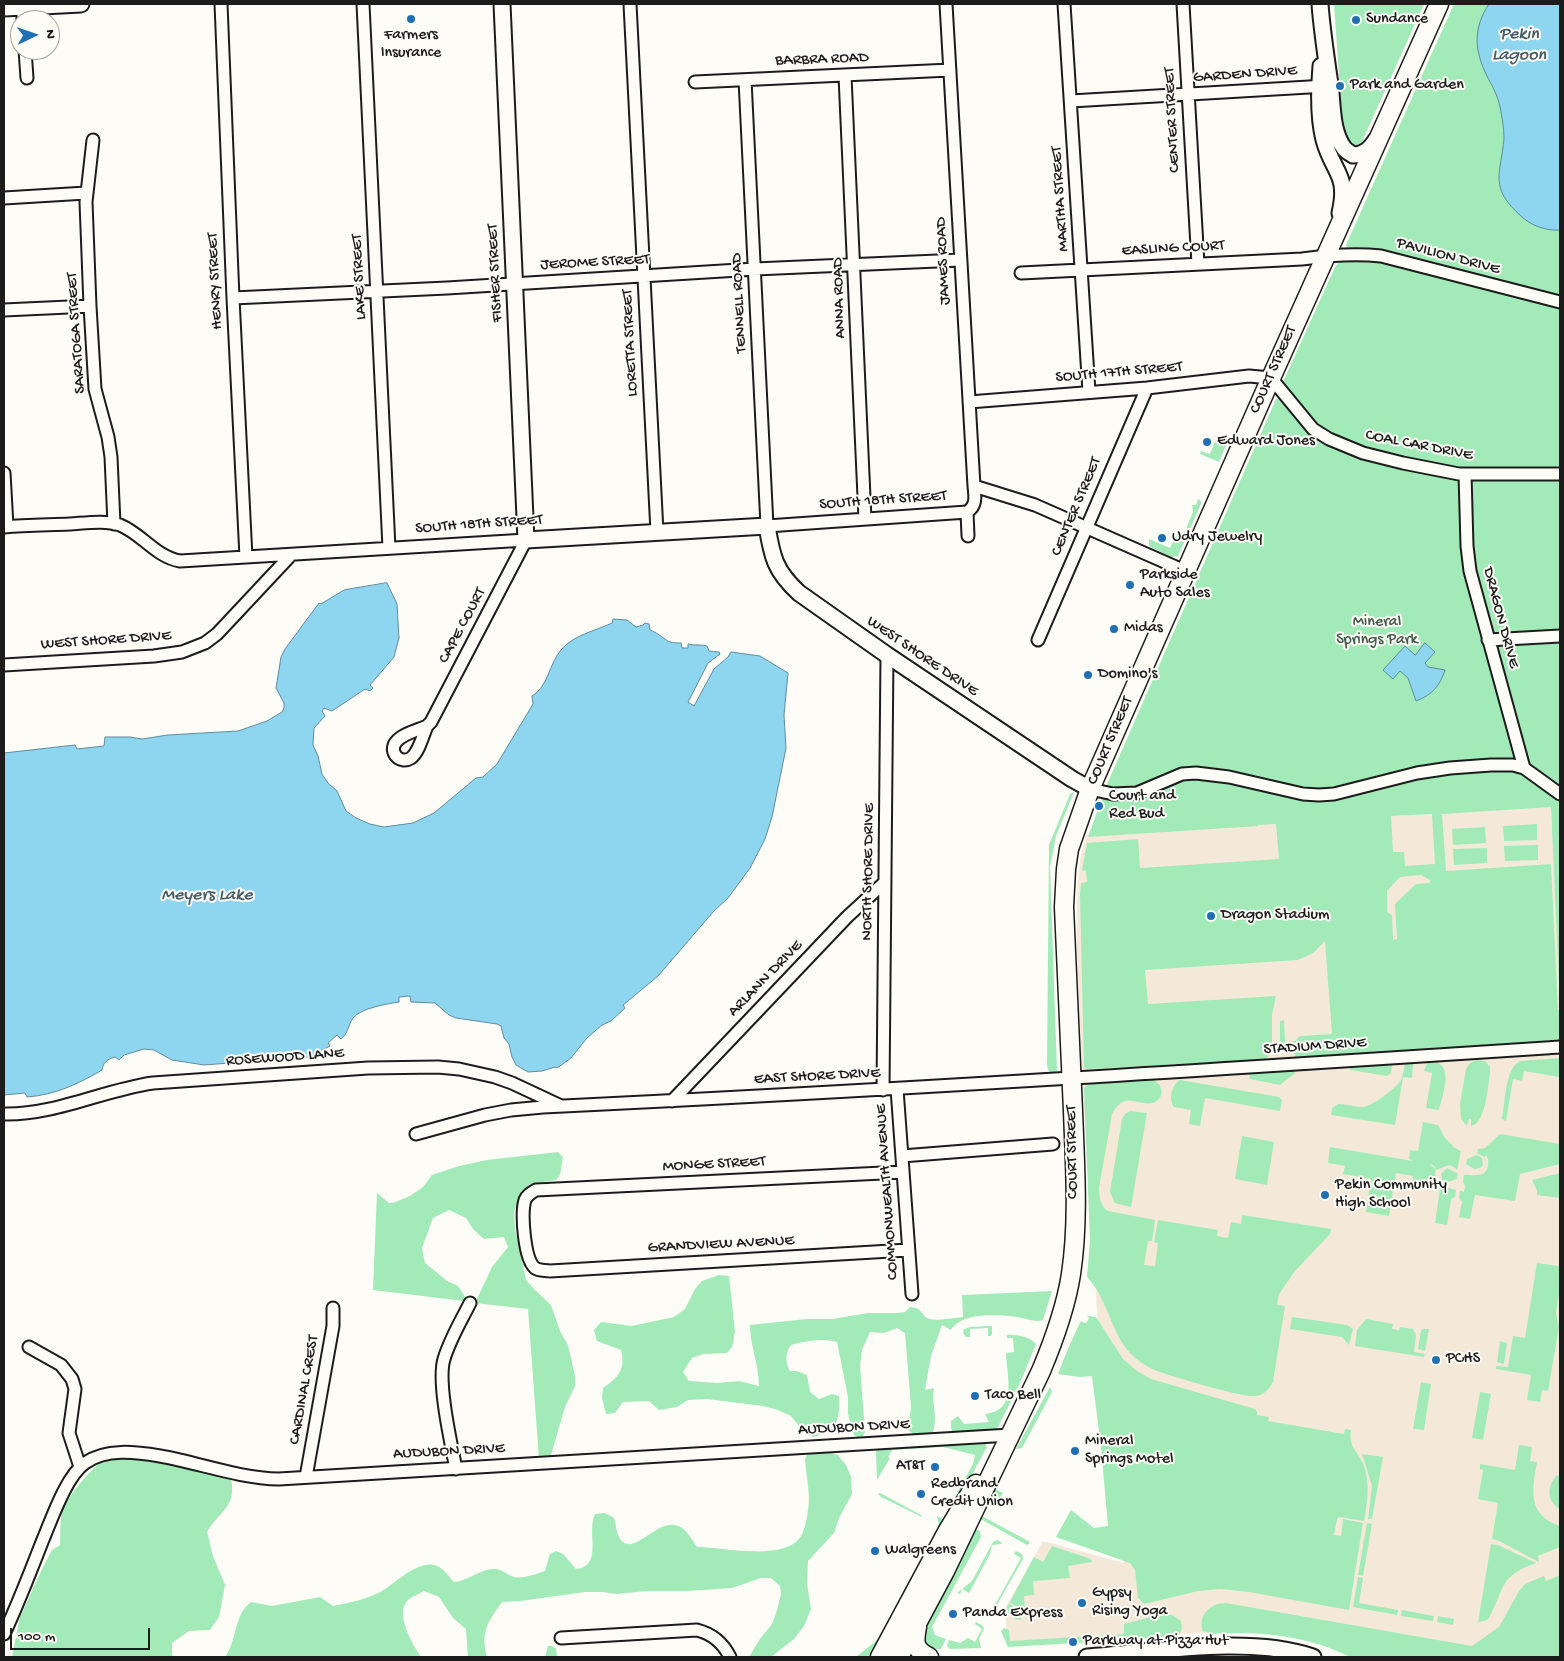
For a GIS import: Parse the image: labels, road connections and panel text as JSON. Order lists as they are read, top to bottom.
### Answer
{
  "streets": {
    "main road": ["COURT STREET"],
    "street": [
      "BARBRA ROAD",
      "GARDEN DRIVE",
      "CENTER STREET",
      "MARTHA STREET",
      "EASLING COURT",
      "PAVILION DRIVE",
      "JAMES ROAD",
      "JEROME STREET",
      "FISHER STREET",
      "LAKE STREET",
      "HENRY STREET",
      "ANNA ROAD",
      "TENNELL ROAD",
      "SARATOGA STREET",
      "LORETTA STREET",
      "SOUTH 17TH STREET",
      "COAL CAR DRIVE",
      "SOUTH 18TH STREET",
      "DRAGON DRIVE",
      "CAPE COURT",
      "WEST SHORE DRIVE",
      "NORTH SHORE DRIVE",
      "ARLANN DRIVE",
      "STADIUM DRIVE",
      "ROSEWOOD LANE",
      "EAST SHORE DRIVE",
      "MONGE STREET",
      "COMMONWEALTH AVENUE",
      "GRANDVIEW AVENUE",
      "CARDINAL CREST",
      "AUDUBON DRIVE"
    ]
  },
  "crossings": [
    ["BARBRA ROAD", "JAMES ROAD"],
    ["BARBRA ROAD", "ANNA ROAD"],
    ["BARBRA ROAD", "TENNELL ROAD"],
    ["GARDEN DRIVE", "CENTER STREET"],
    ["GARDEN DRIVE", "MARTHA STREET"],
    ["CENTER STREET", "EASLING COURT"],
    ["CENTER STREET", "SOUTH 17TH STREET"],
    ["MARTHA STREET", "EASLING COURT"],
    ["MARTHA STREET", "SOUTH 17TH STREET"],
    ["EASLING COURT", "PAVILION DRIVE"],
    ["EASLING COURT", "COURT STREET"],
    ["PAVILION DRIVE", "COURT STREET"],
    ["JAMES ROAD", "JEROME STREET"],
    ["JAMES ROAD", "SOUTH 17TH STREET"],
    ["JAMES ROAD", "SOUTH 18TH STREET"],
    ["JEROME STREET", "FISHER STREET"],
    ["JEROME STREET", "LAKE STREET"],
    ["JEROME STREET", "HENRY STREET"],
    ["JEROME STREET", "ANNA ROAD"],
    ["JEROME STREET", "TENNELL ROAD"],
    ["JEROME STREET", "LORETTA STREET"],
    ["FISHER STREET", "SOUTH 18TH STREET"],
    ["FISHER STREET", "CAPE COURT"],
    ["LAKE STREET", "SOUTH 18TH STREET"],
    ["HENRY STREET", "SOUTH 18TH STREET"],
    ["ANNA ROAD", "SOUTH 18TH STREET"],
    ["TENNELL ROAD", "SOUTH 18TH STREET"],
    ["TENNELL ROAD", "WEST SHORE DRIVE"],
    ["SARATOGA STREET", "SOUTH 18TH STREET"],
    ["LORETTA STREET", "SOUTH 18TH STREET"],
    ["COURT STREET", "SOUTH 17TH STREET"],
    ["COURT STREET", "COAL CAR DRIVE"],
    ["COURT STREET", "WEST SHORE DRIVE"],
    ["COURT STREET", "STADIUM DRIVE"],
    ["COURT STREET", "EAST SHORE DRIVE"],
    ["COURT STREET", "AUDUBON DRIVE"],
    ["SOUTH 17TH STREET", "COAL CAR DRIVE"],
    ["COAL CAR DRIVE", "DRAGON DRIVE"],
    ["SOUTH 18TH STREET", "CAPE COURT"],
    ["SOUTH 18TH STREET", "WEST SHORE DRIVE"],
    ["WEST SHORE DRIVE", "NORTH SHORE DRIVE"],
    ["NORTH SHORE DRIVE", "ARLANN DRIVE"],
    ["NORTH SHORE DRIVE", "EAST SHORE DRIVE"],
    ["ARLANN DRIVE", "EAST SHORE DRIVE"],
    ["STADIUM DRIVE", "EAST SHORE DRIVE"],
    ["ROSEWOOD LANE", "EAST SHORE DRIVE"],
    ["EAST SHORE DRIVE", "COMMONWEALTH AVENUE"],
    ["MONGE STREET", "COMMONWEALTH AVENUE"],
    ["MONGE STREET", "GRANDVIEW AVENUE"],
    ["COMMONWEALTH AVENUE", "GRANDVIEW AVENUE"],
    ["CARDINAL CREST", "AUDUBON DRIVE"]
  ],
  "water": ["Pekin Lagoon", "Meyers Lake"],
  "parks": ["Mineral Springs Park"],
  "places": [
    "Farmers Insurance",
    "Sundance",
    "Park and Garden",
    "Edward Jones",
    "Udry Jewelry",
    "Parkside Auto Sales",
    "Midas",
    "Domino's",
    "Court and Red Bud",
    "Dragon Stadium",
    "Pekin Community High School",
    "PCHS",
    "Taco Bell",
    "Mineral Springs Motel",
    "AT&T",
    "Redbrand Credit Union",
    "Walgreens",
    "Gypsy Rising Yoga",
    "Panda Express",
    "Parkway at Pizza Hut"
  ],
  "scale_bar": "100 m",
  "north": "right"
}
